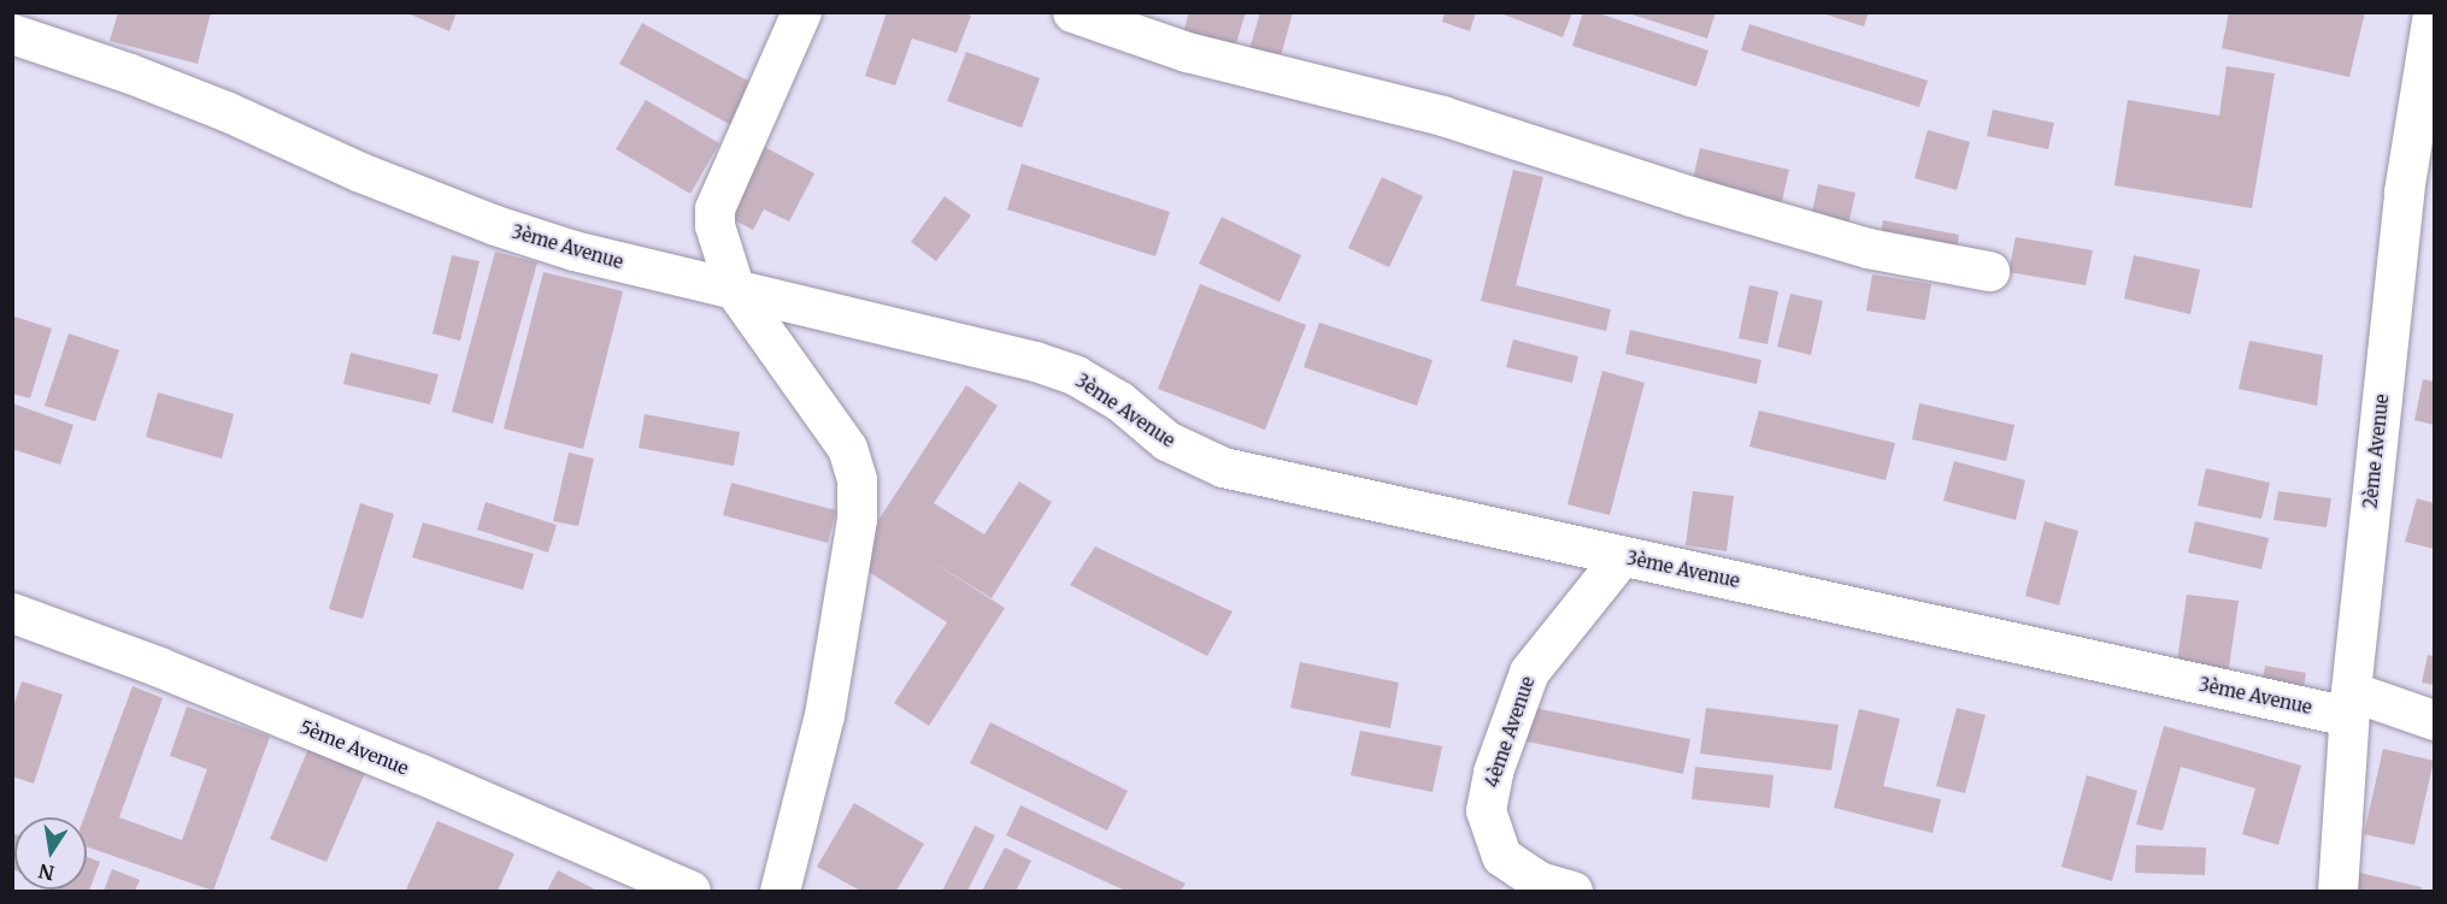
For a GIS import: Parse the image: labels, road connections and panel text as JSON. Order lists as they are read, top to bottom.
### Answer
{
  "streets": {
    "street": [
      "3ème Avenue",
      "2ème Avenue",
      "4ème Avenue",
      "5ème Avenue"
    ]
  },
  "crossings": [
    ["3ème Avenue", "2ème Avenue"],
    ["3ème Avenue", "4ème Avenue"]
  ],
  "north": "bottom"
}
